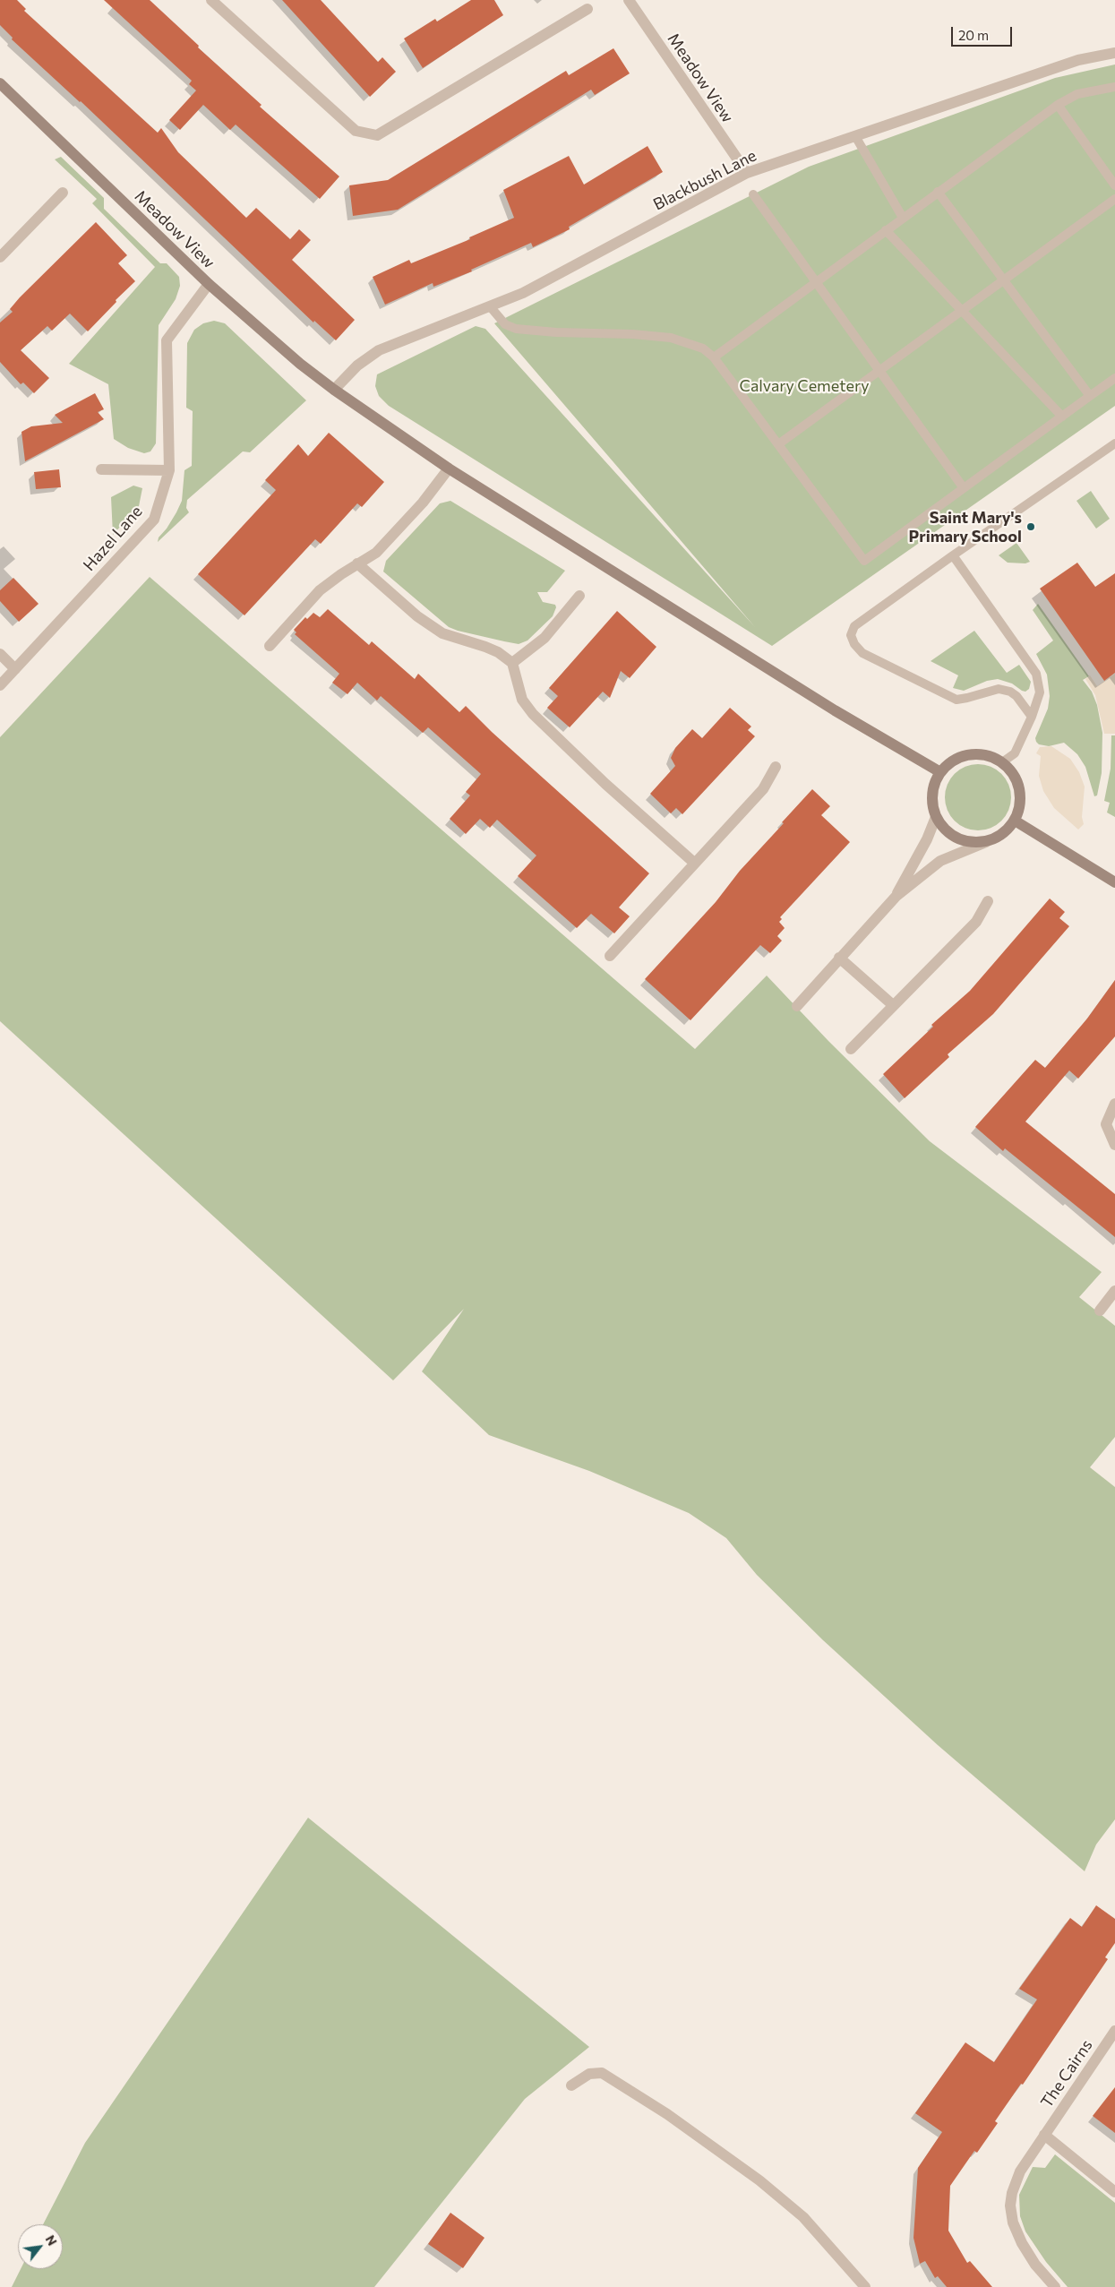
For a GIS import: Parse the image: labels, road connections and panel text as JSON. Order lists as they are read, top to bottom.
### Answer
{
  "streets": {
    "street": [
      "Meadow View",
      "Blackbush Lane",
      "Hazel Lane",
      "The Cairns"
    ]
  },
  "crossings": [
    ["Meadow View", "Blackbush Lane"],
    ["Meadow View", "Hazel Lane"]
  ],
  "parks": ["Calvary Cemetery"],
  "places": ["Saint Mary's Primary School"],
  "scale_bar": "20 m",
  "north": "top right"
}
